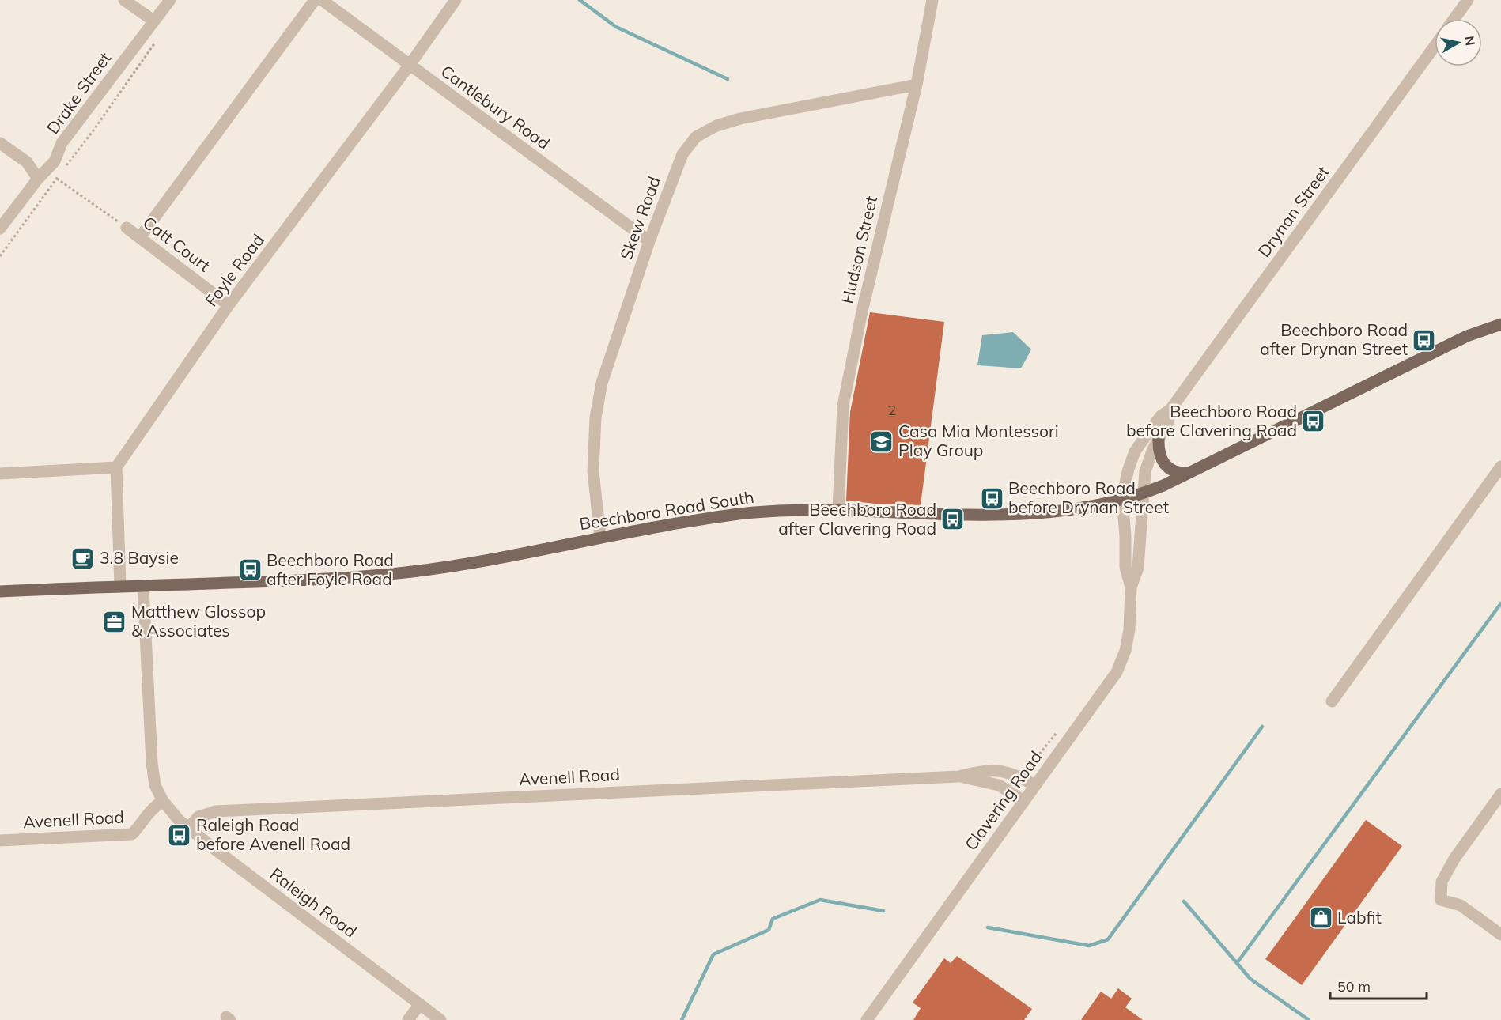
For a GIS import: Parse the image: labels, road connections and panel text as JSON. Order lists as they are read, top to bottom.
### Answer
{
  "streets": {
    "main road": ["Beechboro Road South"],
    "street": [
      "Drake Street",
      "Cantlebury Road",
      "Drynan Street",
      "Skew Road",
      "Catt Court",
      "Hudson Street",
      "Foyle Road",
      "Avenell Road",
      "Clavering Road",
      "Raleigh Road"
    ]
  },
  "crossings": [
    ["Cantlebury Road", "Skew Road"],
    ["Cantlebury Road", "Foyle Road"],
    ["Drynan Street", "Beechboro Road South"],
    ["Drynan Street", "Clavering Road"],
    ["Skew Road", "Hudson Street"],
    ["Skew Road", "Beechboro Road South"],
    ["Catt Court", "Foyle Road"],
    ["Hudson Street", "Beechboro Road South"],
    ["Beechboro Road South", "Clavering Road"],
    ["Beechboro Road South", "Raleigh Road"],
    ["Avenell Road", "Clavering Road"],
    ["Avenell Road", "Raleigh Road"]
  ],
  "places": {
    "bus stop": [
      "Beechboro Road after Drynan Street",
      "Beechboro Road before Clavering Road",
      "Beechboro Road before Drynan Street",
      "Beechboro Road after Clavering Road",
      "Beechboro Road after Foyle Road",
      "Raleigh Road before Avenell Road"
    ],
    "school or university": ["Casa Mia Montessori Play Group"],
    "cafe": ["3.8 Baysie"],
    "office": ["Matthew Glossop & Associates"],
    "shop": ["Labfit"]
  },
  "house_numbers": ["2"],
  "scale_bar": "50 m",
  "north": "right"
}
